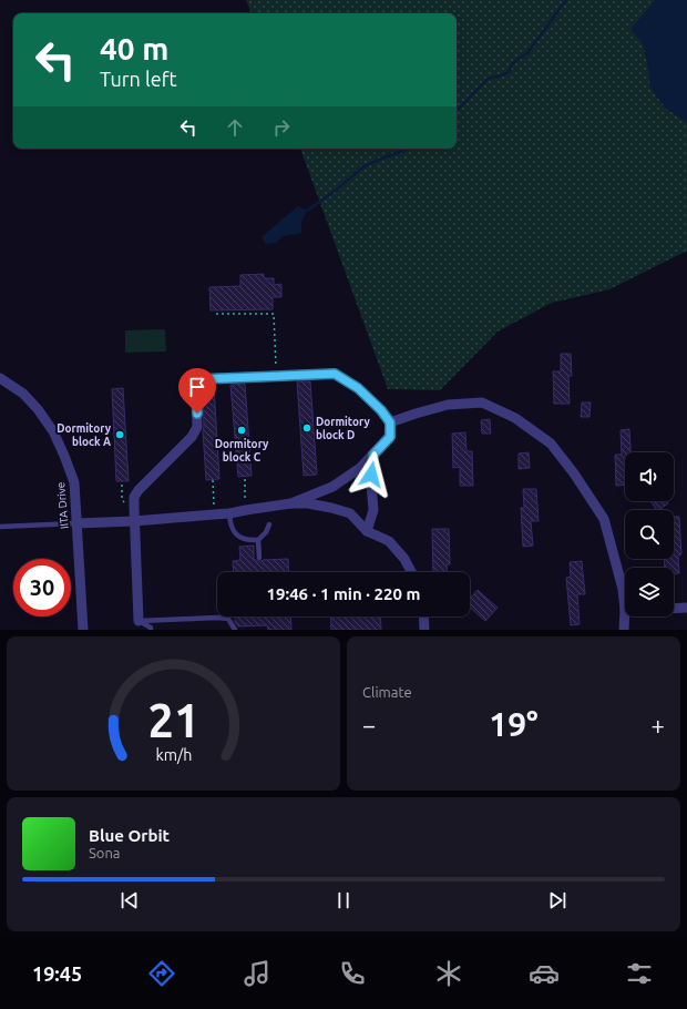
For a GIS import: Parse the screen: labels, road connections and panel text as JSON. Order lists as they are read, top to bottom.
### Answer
{
  "streets": {
    "street": ["IITA Drive"]
  },
  "places": ["Dormitory block D", "Dormitory block C", "Dormitory block A"],
  "page": {
    "turn": ["40 m", "Turn left"],
    "limit": "30",
    "trip": "19:46 · 1 min · 220 m",
    "tile": "Climate",
    "heat": ["−", "19°", "+"],
    "song": ["Blue Orbit", "Sona"],
    "tabs": "19:45",
    "gauge": ["21", "km/h"]
  }
}
